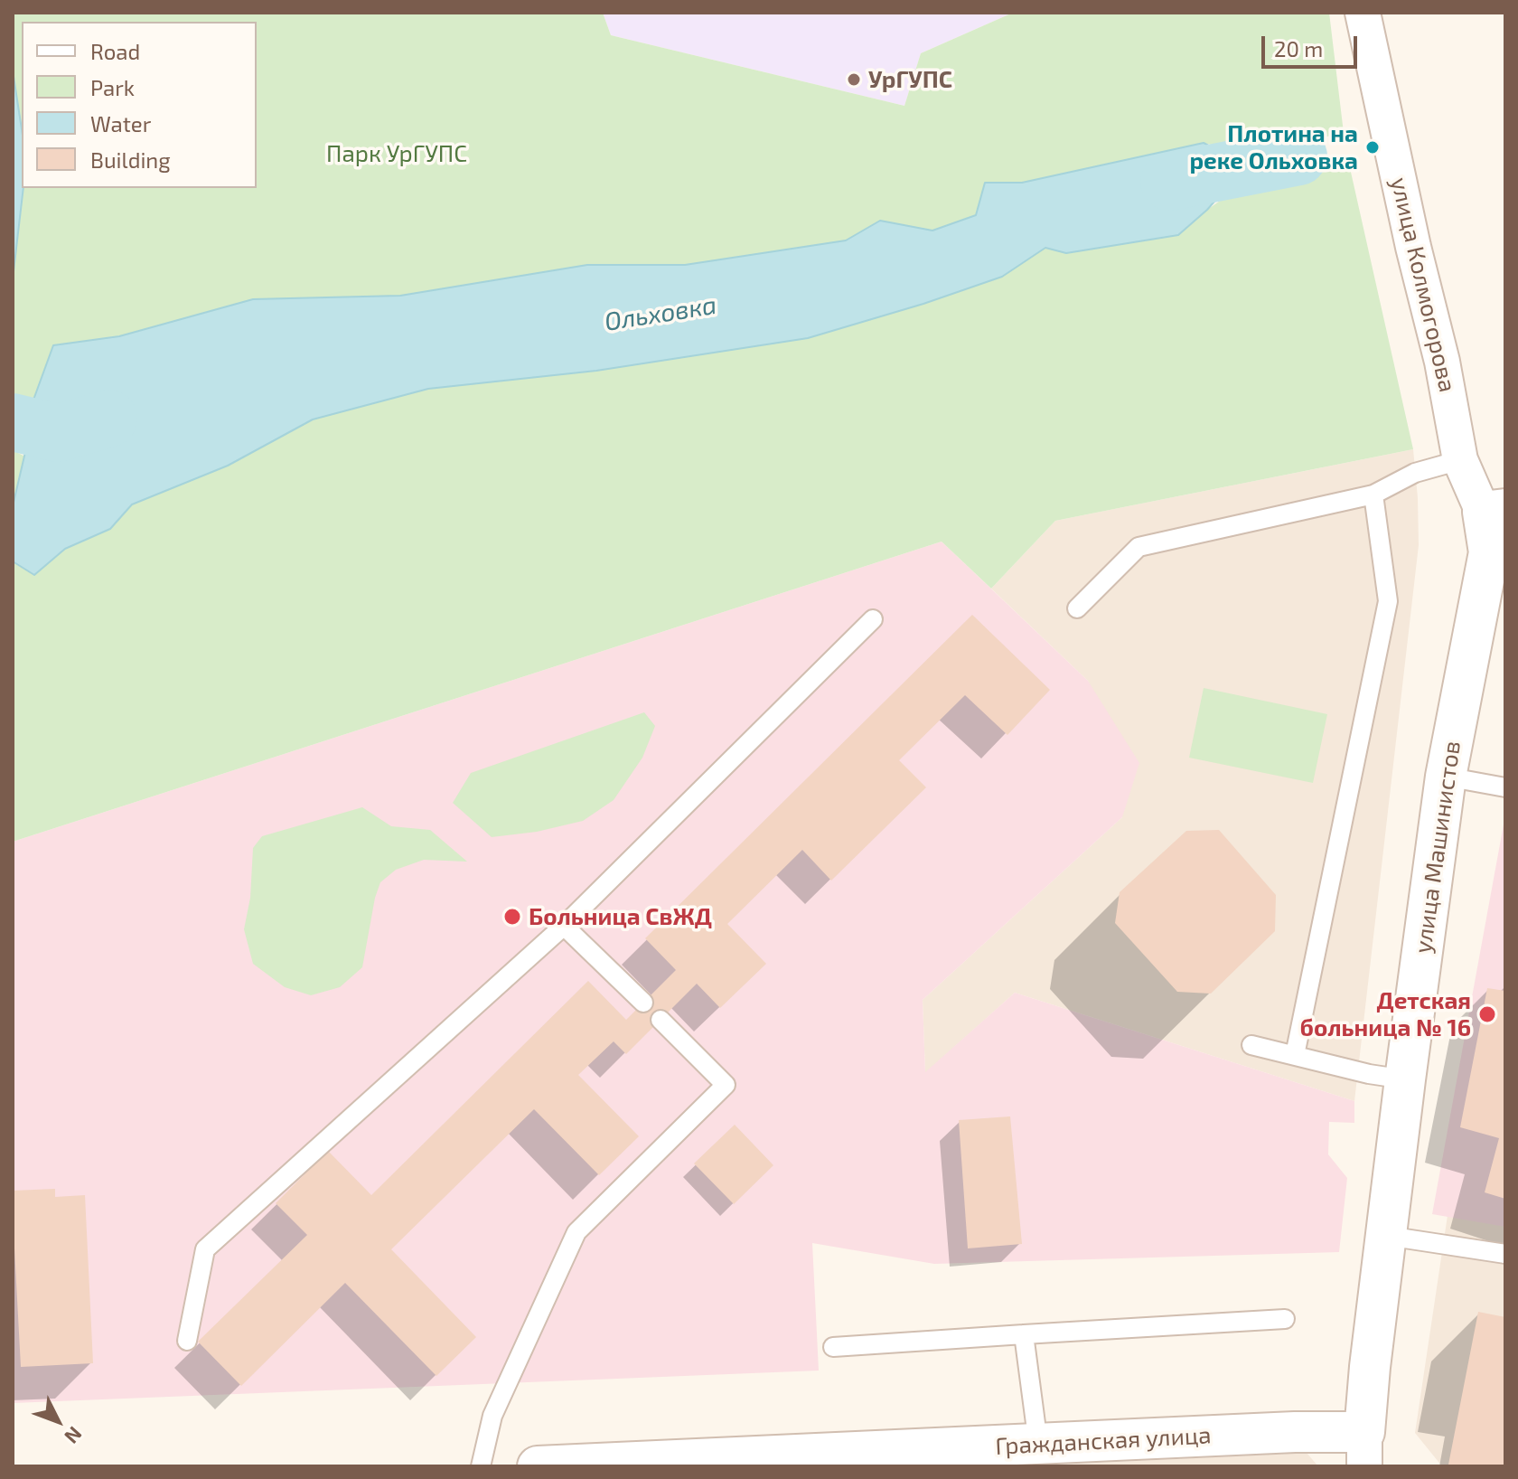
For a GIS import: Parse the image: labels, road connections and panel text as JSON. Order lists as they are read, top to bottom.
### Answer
{
  "streets": {
    "street": ["улица Колмогорова", "улица Машинистов", "Гражданская улица"]
  },
  "crossings": [
    ["улица Колмогорова", "улица Машинистов"],
    ["улица Машинистов", "Гражданская улица"]
  ],
  "water": ["Ольховка"],
  "parks": ["Парк УрГУПС"],
  "places": [
    "УрГУПС",
    "Плотина на реке Ольховка",
    "Больница СвЖД",
    "Детская больница № 16"
  ],
  "legend": [
    "Road",
    "Park",
    "Water",
    "Building"
  ],
  "scale_bar": "20 m",
  "north": "bottom right"
}
